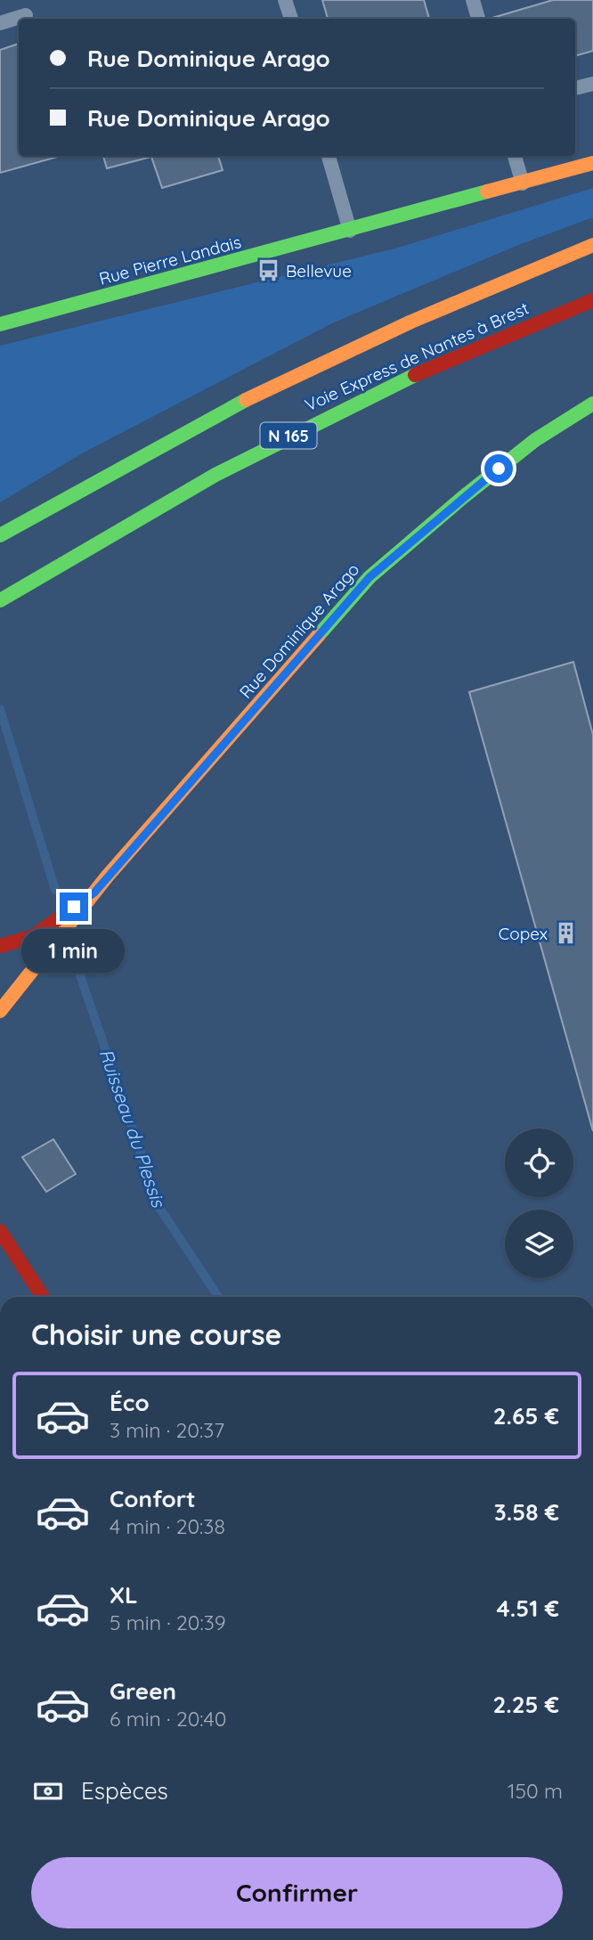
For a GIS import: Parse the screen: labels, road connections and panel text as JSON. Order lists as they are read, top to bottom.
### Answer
{
  "streets": {
    "main road": [
      "Rue Pierre Landais",
      "Voie Express de Nantes à Brest",
      "N 165",
      "Rue Dominique Arago"
    ]
  },
  "water": ["Ruisseau du Plessis"],
  "places": {
    "bus stop": ["Bellevue"],
    "building": ["Copex"]
  },
  "page": {
    "banner": ["Rue Dominique Arago", "Rue Dominique Arago"],
    "bubble": "1 min",
    "heading": "Choisir une course",
    "list": [
      {
        "name": "Éco",
        "note": "3 min · 20:37",
        "value": "2.65 €"
      },
      {
        "name": "Confort",
        "note": "4 min · 20:38",
        "value": "3.58 €"
      },
      {
        "name": "XL",
        "note": "5 min · 20:39",
        "value": "4.51 €"
      },
      {
        "name": "Green",
        "note": "6 min · 20:40",
        "value": "2.25 €"
      }
    ],
    "pay": ["Espèces", "150 m"],
    "buttons": "Confirmer"
  }
}
